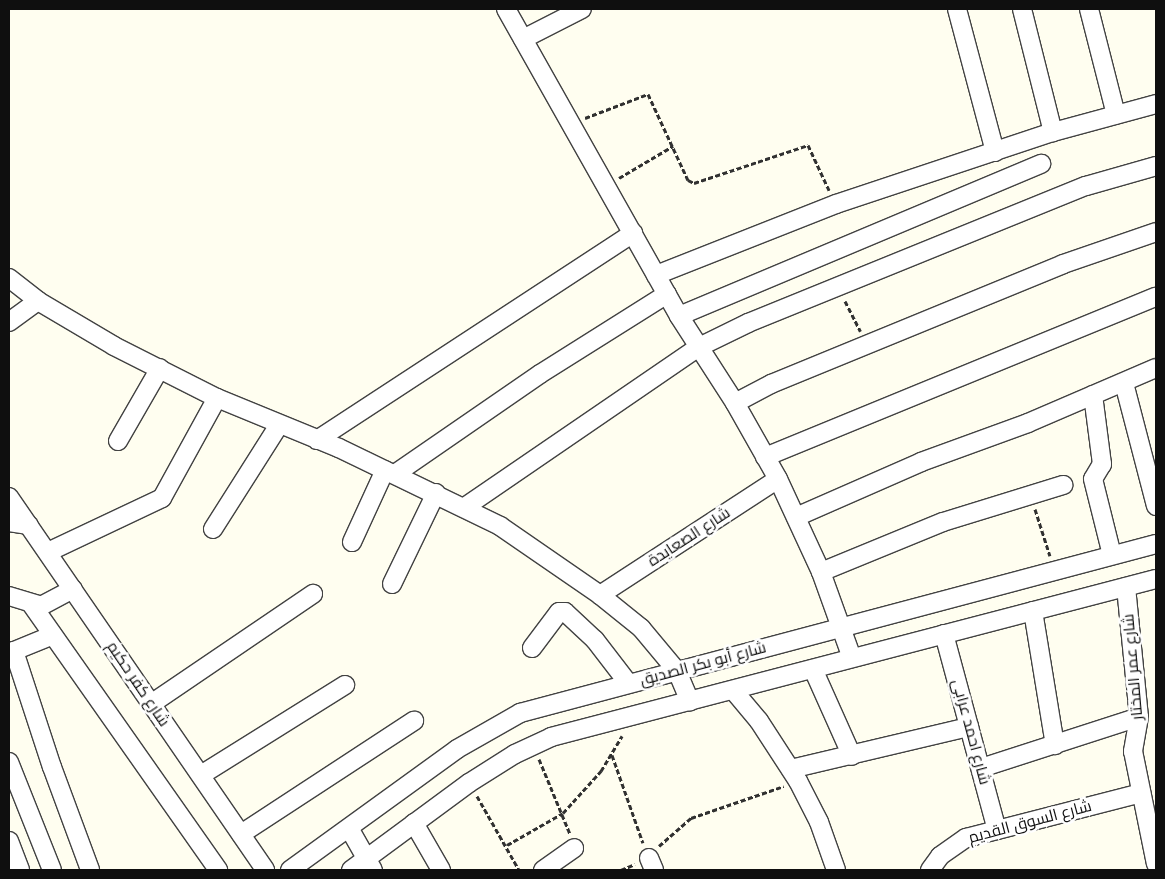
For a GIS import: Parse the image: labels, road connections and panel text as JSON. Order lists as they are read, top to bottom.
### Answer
{
  "streets": {
    "street": [
      "شارع الصعايدة",
      "شارع أبو بكر الصديق",
      "شارع عمر المختار",
      "شارع كفر حكيم",
      "شارع احمد عرابى",
      "شارع السوق القديم"
    ]
  },
  "crossings": [
    ["شارع أبو بكر الصديق", "شارع عمر المختار"],
    ["شارع أبو بكر الصديق", "شارع احمد عرابى"],
    ["شارع عمر المختار", "شارع السوق القديم"],
    ["شارع احمد عرابى", "شارع السوق القديم"]
  ]
}
